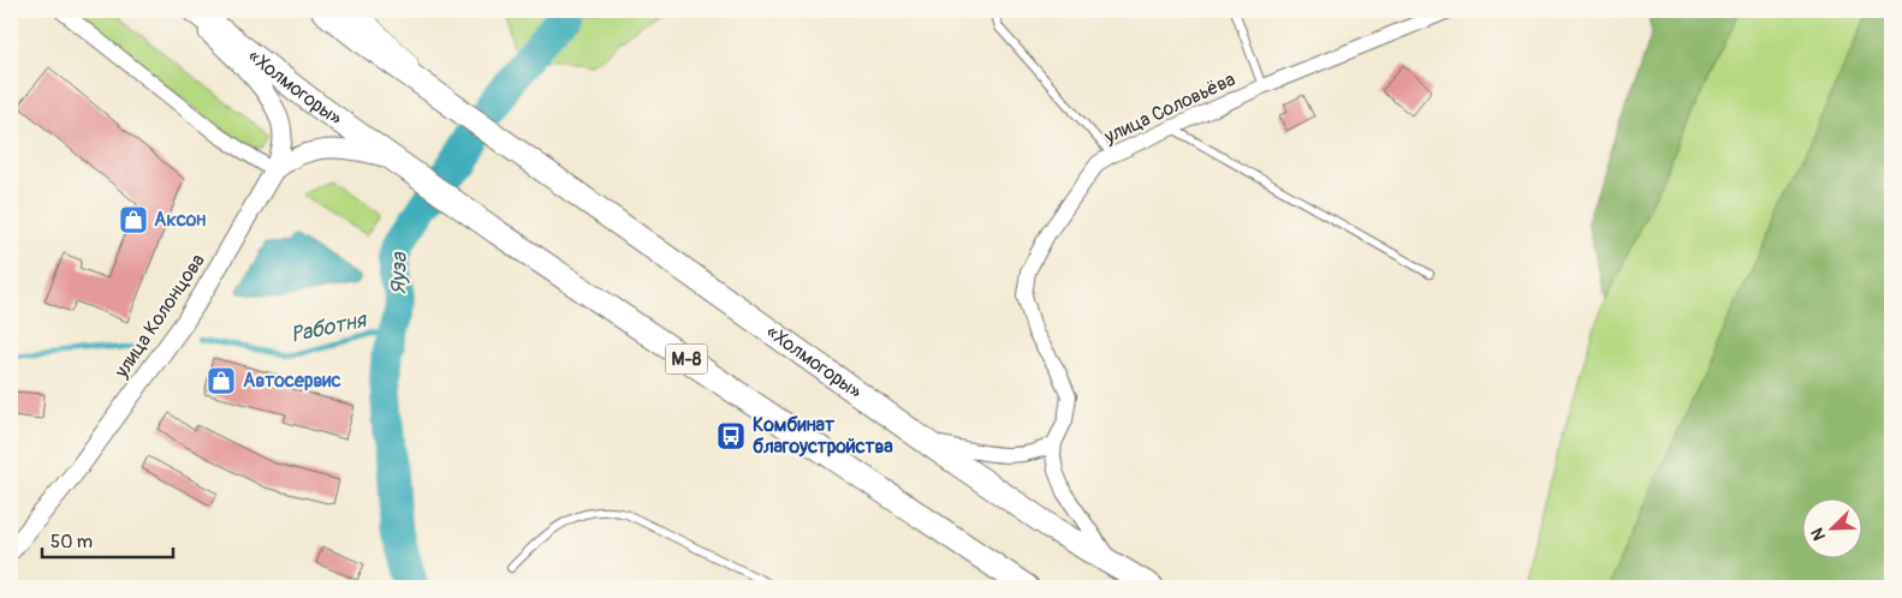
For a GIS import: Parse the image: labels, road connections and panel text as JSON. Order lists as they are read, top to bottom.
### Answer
{
  "streets": {
    "highway": ["«Холмогоры»", "М-8"],
    "street": ["улица Соловьёва", "улица Колонцова"]
  },
  "crossings": [
    ["«Холмогоры»", "улица Колонцова"],
    ["«Холмогоры»", "М-8"],
    ["улица Колонцова", "М-8"]
  ],
  "water": ["Яуза", "Работня"],
  "places": {
    "shop": ["Аксон", "Автосервис"],
    "bus stop": ["Комбинат благоустройства"]
  },
  "scale_bar": "50 m",
  "north": "bottom left"
}
